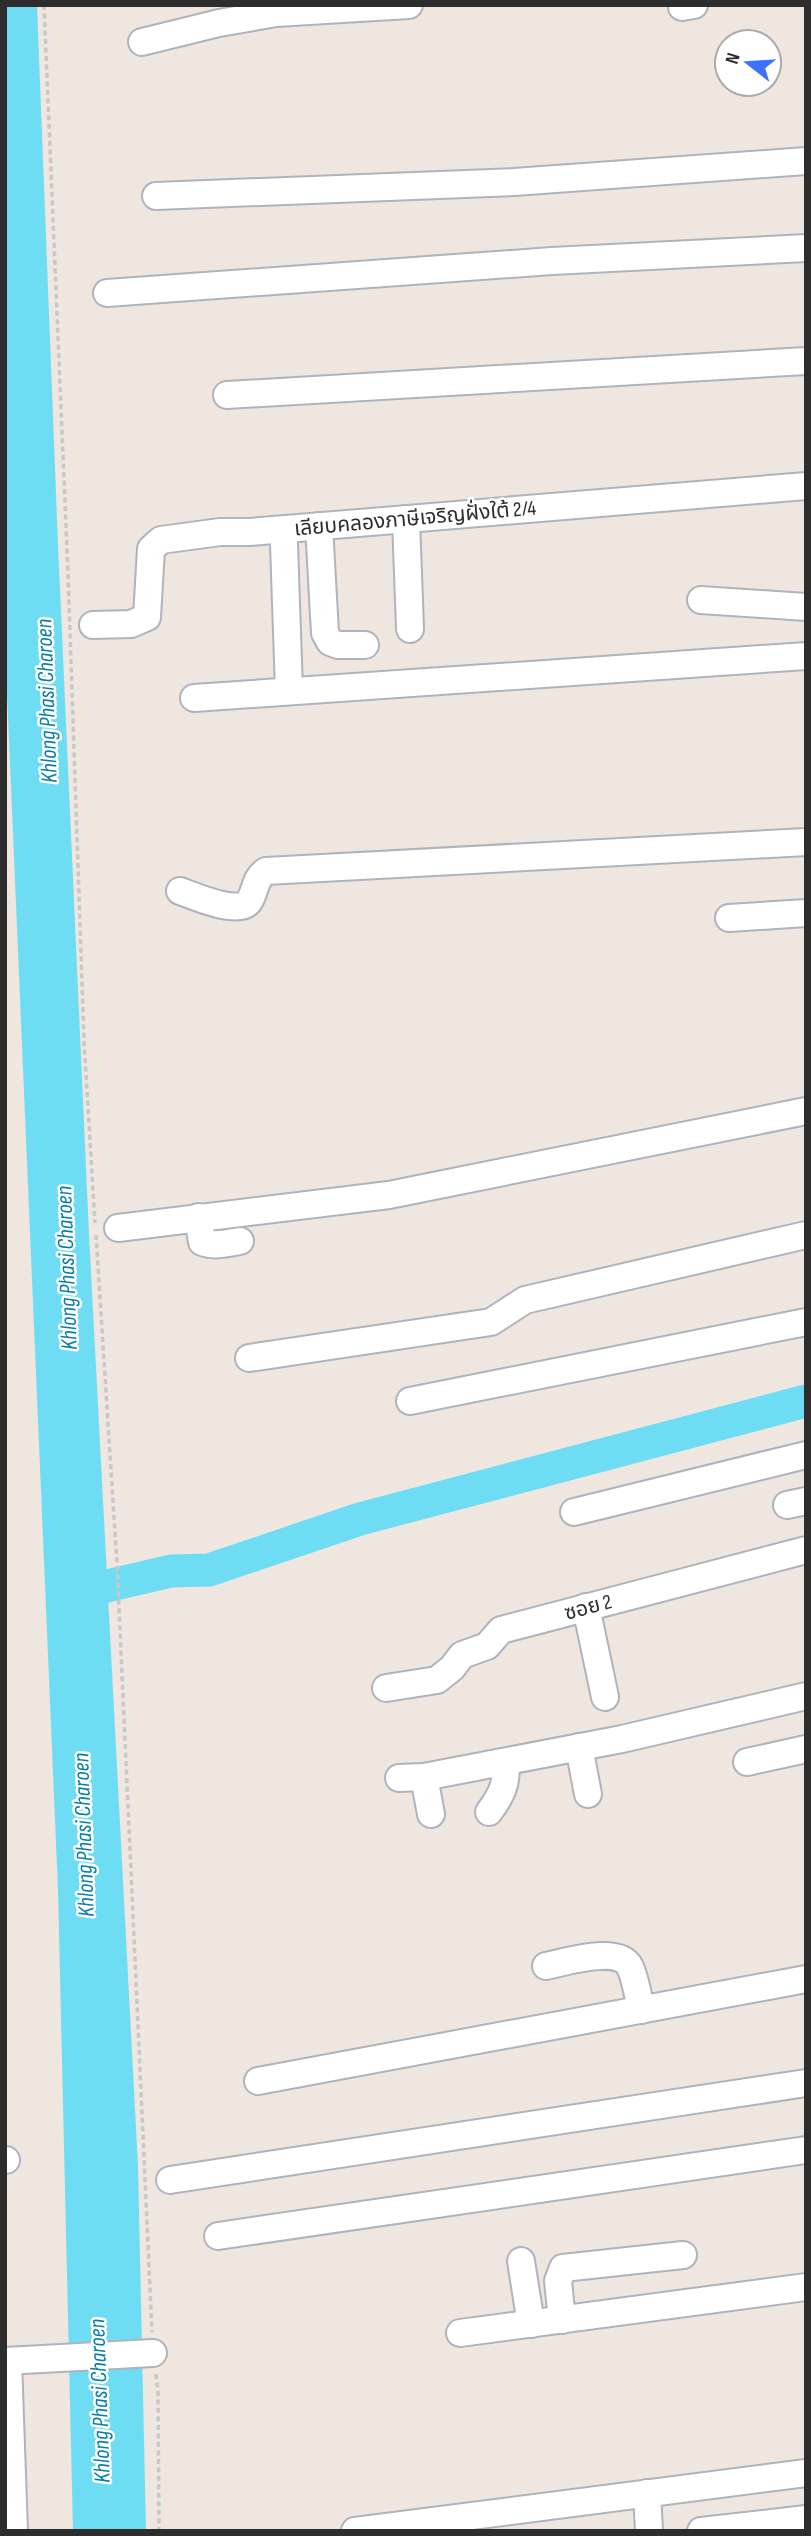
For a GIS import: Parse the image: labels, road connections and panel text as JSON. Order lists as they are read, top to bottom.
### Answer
{
  "streets": {
    "street": ["เลียบคลองภาษีเจริญฝั่งใต้ 2/4", "ซอย 2"]
  },
  "water": ["Khlong Phasi Charoen"],
  "north": "left"
}
